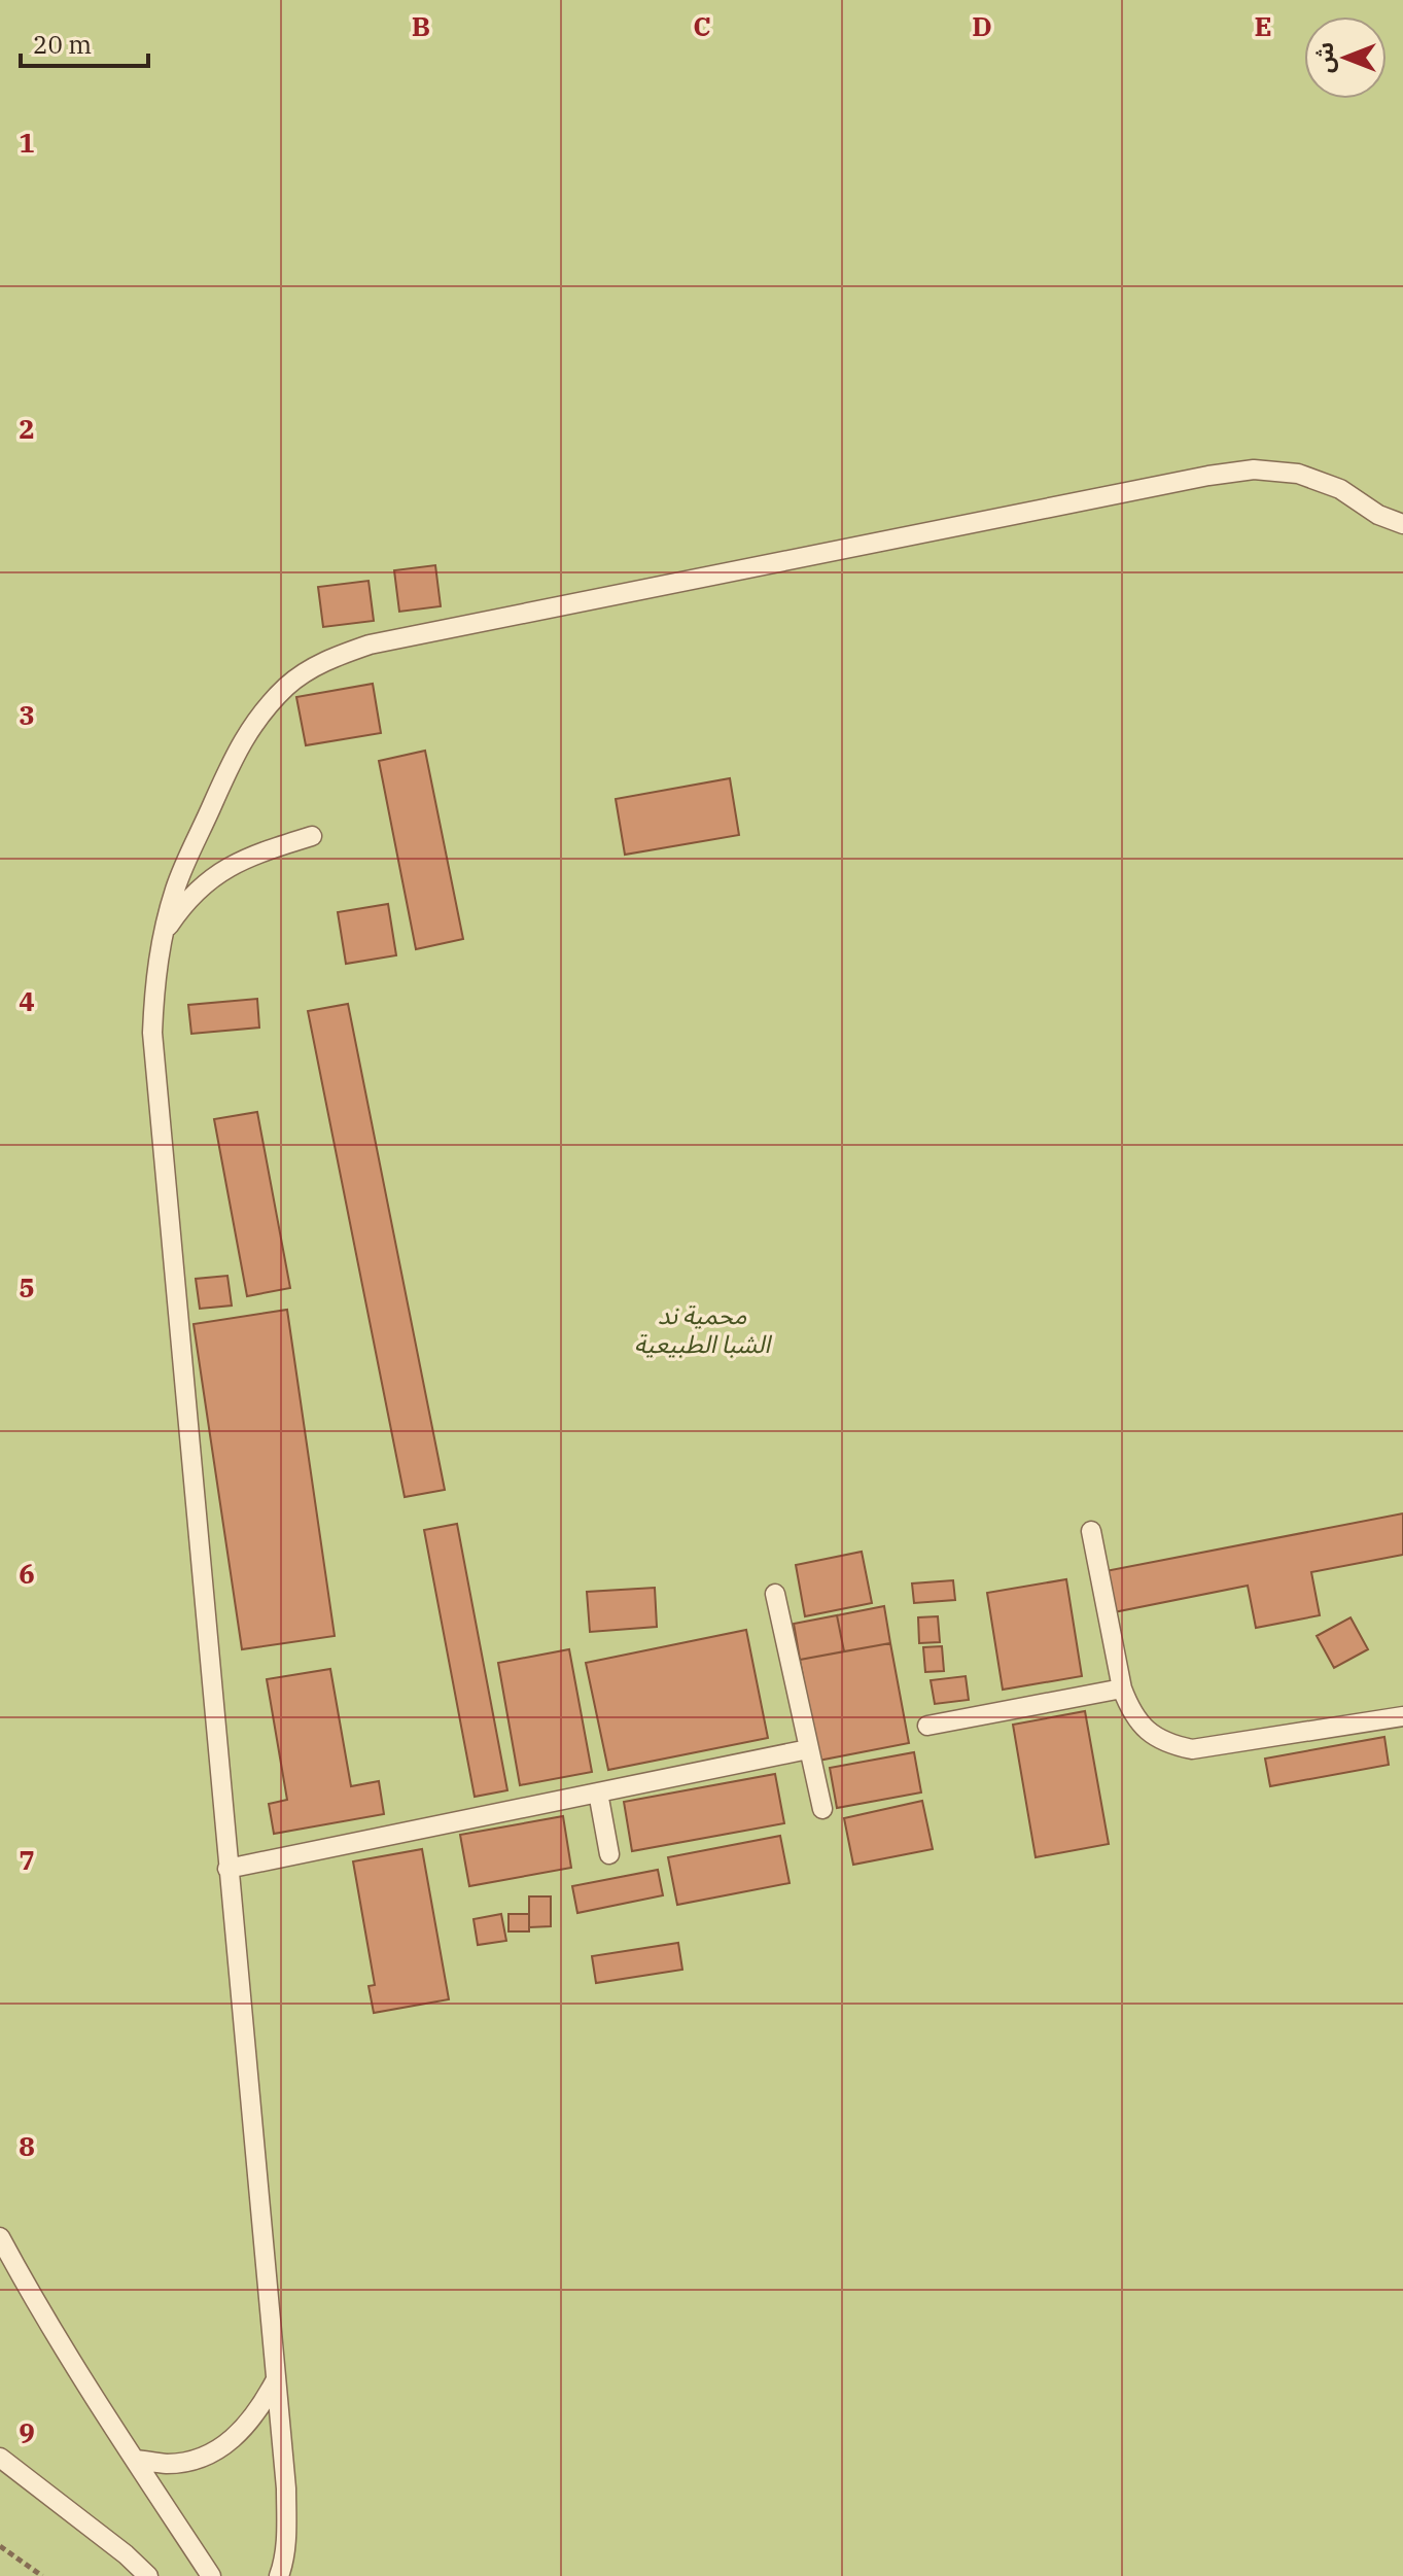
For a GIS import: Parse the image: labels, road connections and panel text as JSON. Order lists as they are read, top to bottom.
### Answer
{
  "parks": ["محمية ند الشبا الطبيعية"],
  "scale_bar": "20 m",
  "north": "left",
  "grid": {
    "columns": [
      "B",
      "C",
      "D",
      "E"
    ],
    "rows": [
      "1",
      "2",
      "3",
      "4",
      "5",
      "6",
      "7",
      "8",
      "9"
    ]
  }
}
